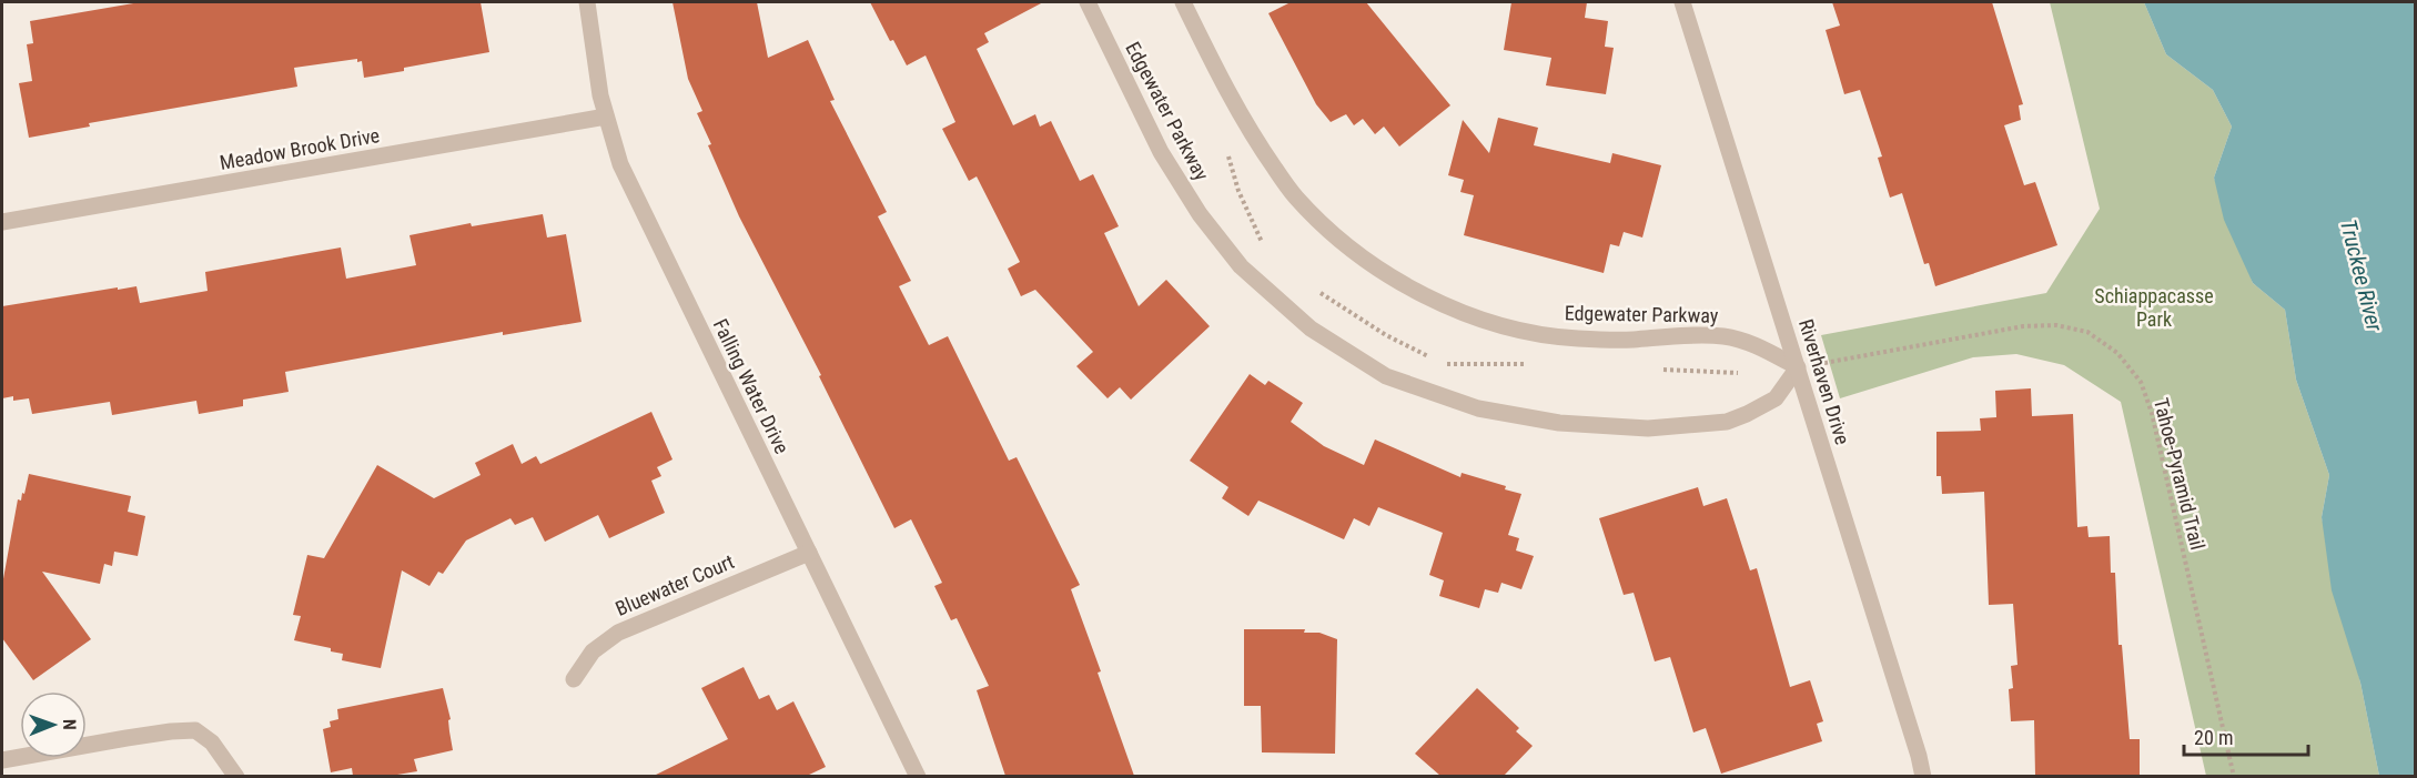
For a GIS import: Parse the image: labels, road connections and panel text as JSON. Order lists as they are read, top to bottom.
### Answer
{
  "streets": {
    "street": [
      "Edgewater Parkway",
      "Meadow Brook Drive",
      "Riverhaven Drive",
      "Falling Water Drive",
      "Bluewater Court"
    ],
    "path": ["Tahoe-Pyramid Trail"]
  },
  "crossings": [
    ["Edgewater Parkway", "Riverhaven Drive"],
    ["Edgewater Parkway", "Tahoe-Pyramid Trail"],
    ["Meadow Brook Drive", "Falling Water Drive"],
    ["Riverhaven Drive", "Tahoe-Pyramid Trail"],
    ["Falling Water Drive", "Bluewater Court"]
  ],
  "water": ["Truckee River"],
  "parks": ["Schiappacasse Park"],
  "scale_bar": "20 m",
  "north": "right"
}
